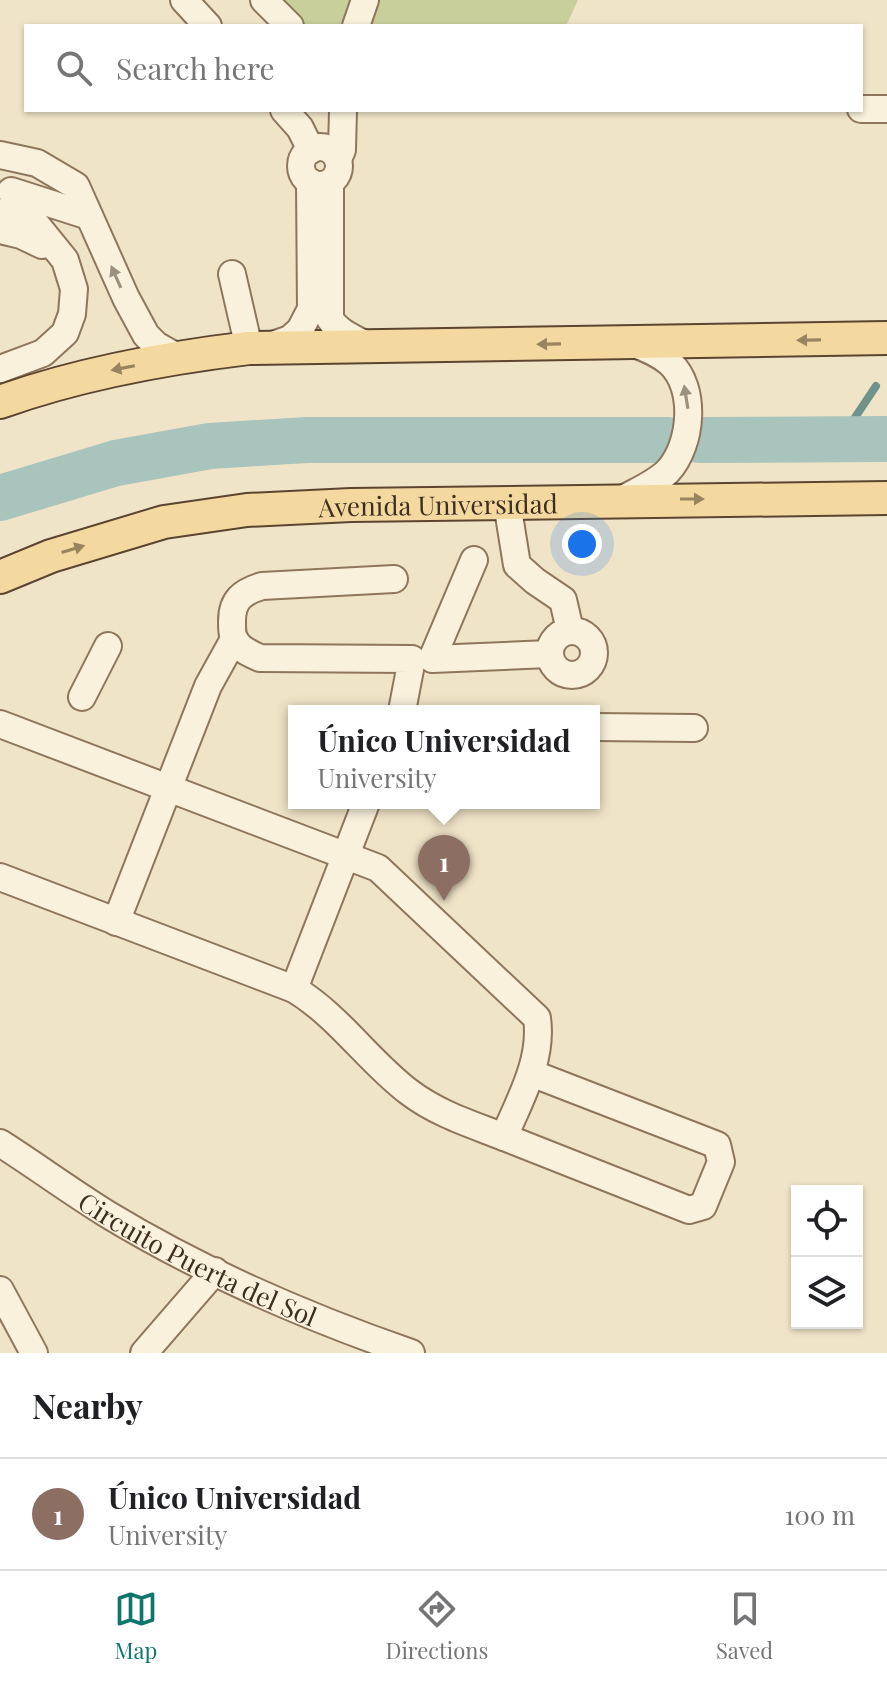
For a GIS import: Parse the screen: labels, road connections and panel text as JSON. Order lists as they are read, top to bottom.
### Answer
{
  "streets": {
    "main road": ["Avenida Universidad"],
    "street": ["Circuito Puerta del Sol"]
  },
  "page": {
    "search": "Search here",
    "popup": ["Único Universidad", "University"],
    "pins": "1",
    "heading": "Nearby",
    "list": [
      {
        "mark": "1",
        "name": "Único Universidad",
        "note": "University",
        "value": "100 m"
      }
    ],
    "nav": ["Map", "Directions", "Saved"]
  }
}
